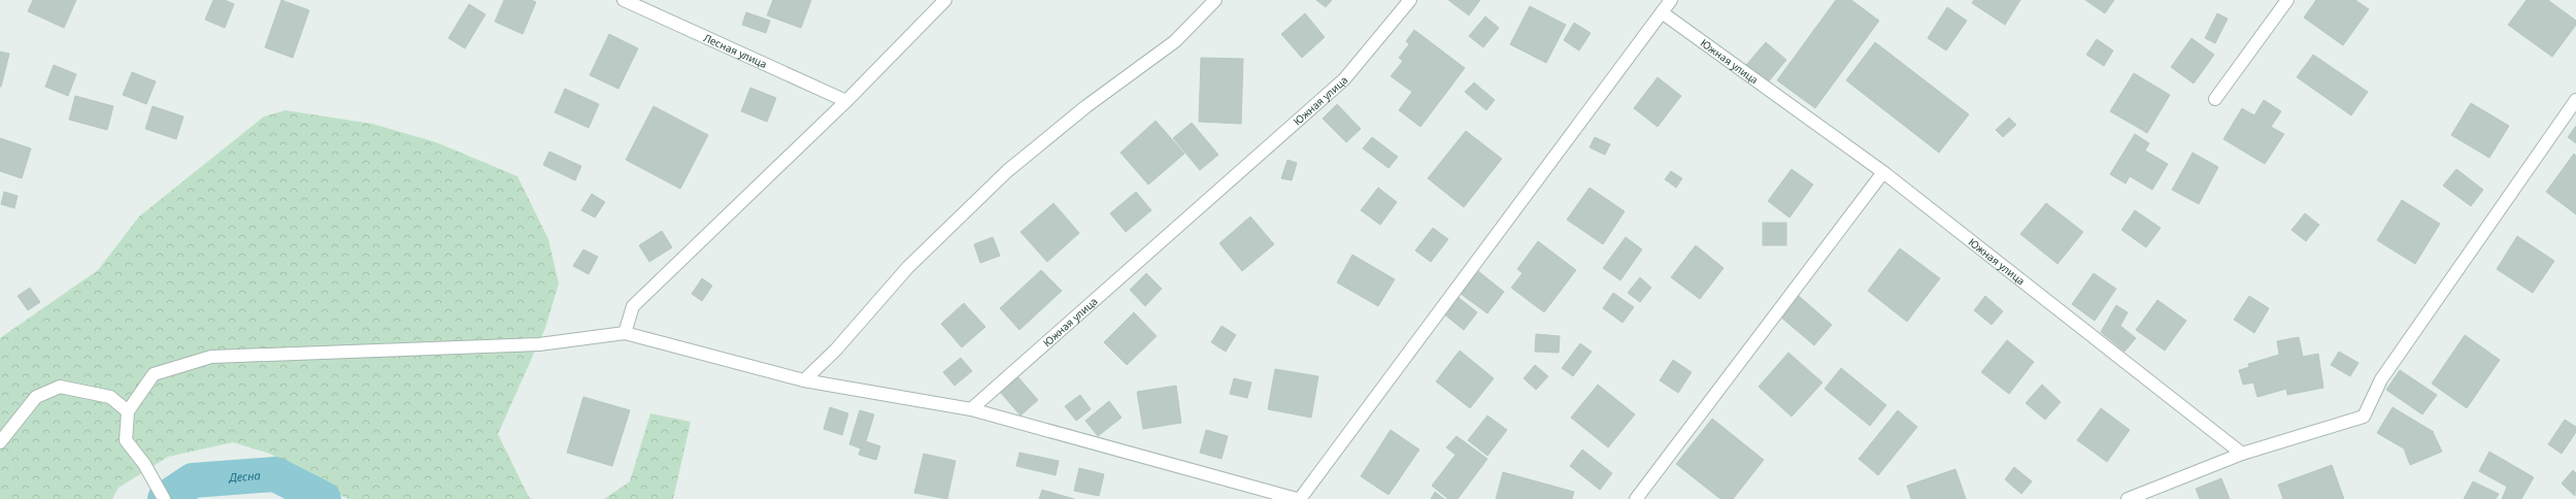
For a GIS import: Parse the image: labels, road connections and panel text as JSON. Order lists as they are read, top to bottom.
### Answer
{
  "streets": {
    "street": ["Лесная улица", "Южная улица"]
  },
  "water": ["Десна"]
}
